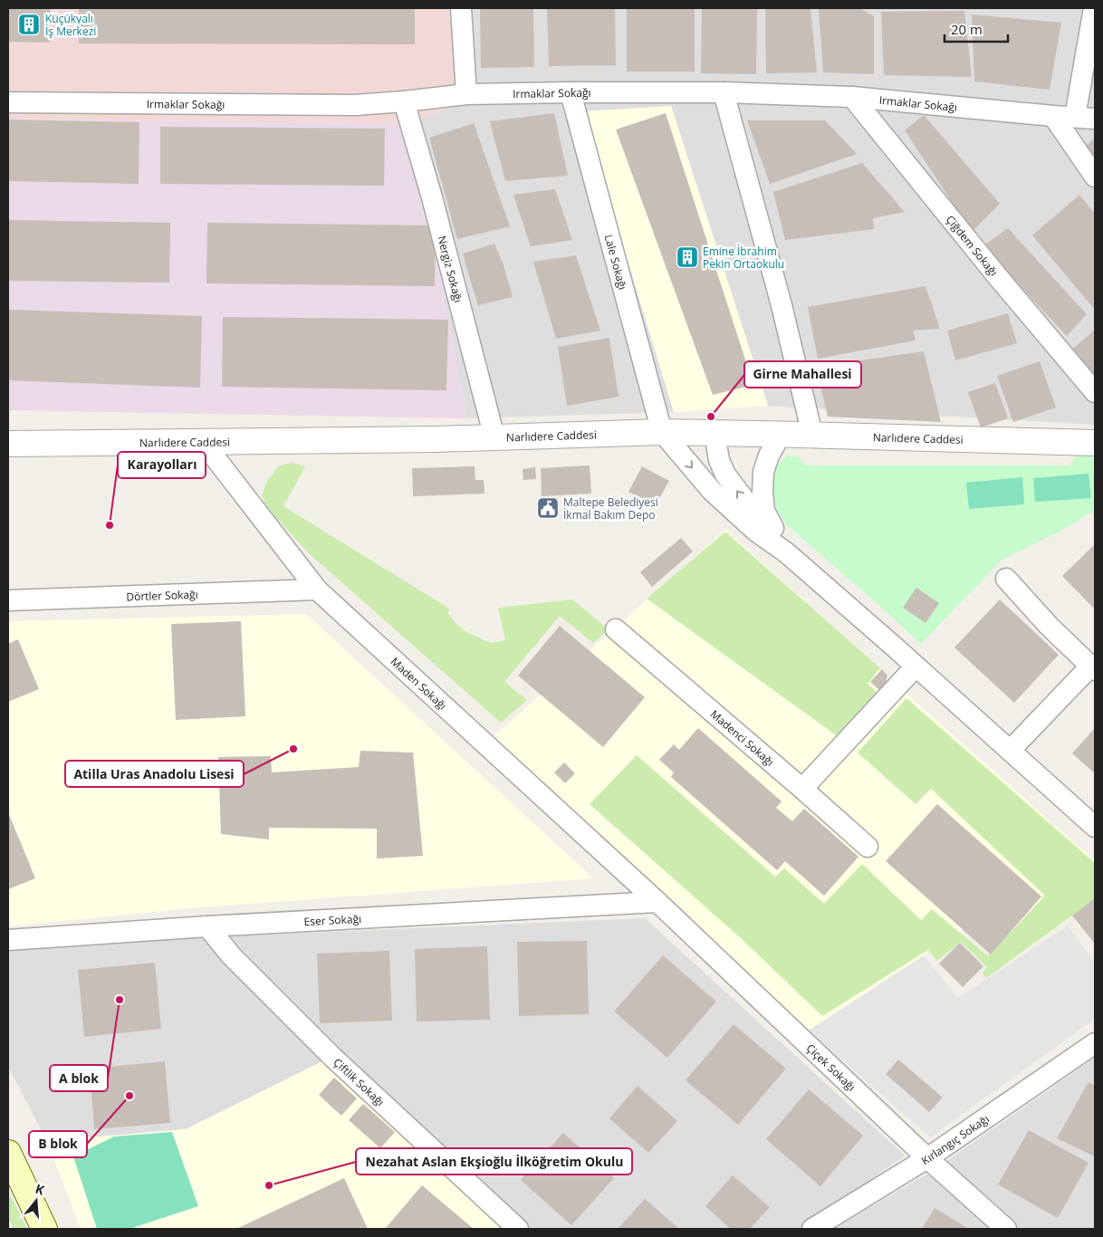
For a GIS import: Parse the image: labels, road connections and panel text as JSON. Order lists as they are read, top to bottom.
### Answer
{
  "streets": {
    "street": [
      "Irmaklar Sokağı",
      "Çiğdem Sokağı",
      "Lale Sokağı",
      "Nergiz Sokağı",
      "Narlıdere Caddesi",
      "Dörtler Sokağı",
      "Maden Sokağı",
      "Madenci Sokağı",
      "Eser Sokağı",
      "Çiçek Sokağı",
      "Çiftlik Sokağı",
      "Kırlangıç Sokağı"
    ]
  },
  "crossings": [
    ["Irmaklar Sokağı", "Çiğdem Sokağı"],
    ["Irmaklar Sokağı", "Lale Sokağı"],
    ["Irmaklar Sokağı", "Nergiz Sokağı"],
    ["Lale Sokağı", "Narlıdere Caddesi"],
    ["Nergiz Sokağı", "Narlıdere Caddesi"],
    ["Narlıdere Caddesi", "Maden Sokağı"],
    ["Dörtler Sokağı", "Maden Sokağı"],
    ["Maden Sokağı", "Eser Sokağı"],
    ["Maden Sokağı", "Çiçek Sokağı"],
    ["Eser Sokağı", "Çiçek Sokağı"],
    ["Eser Sokağı", "Çiftlik Sokağı"],
    ["Çiçek Sokağı", "Kırlangıç Sokağı"]
  ],
  "places": {
    "building": ["Küçükyalı İş Merkezi", "Emine İbrahim Pekin Ortaokulu"],
    "other": [
      "Girne Mahallesi",
      "Karayolları",
      "Atilla Uras Anadolu Lisesi",
      "A blok",
      "B blok",
      "Nezahat Aslan Ekşioğlu İlköğretim Okulu"
    ],
    "public building": ["Maltepe Belediyesi İkmal Bakım Depo"]
  },
  "scale_bar": "20 m",
  "north": "top"
}
